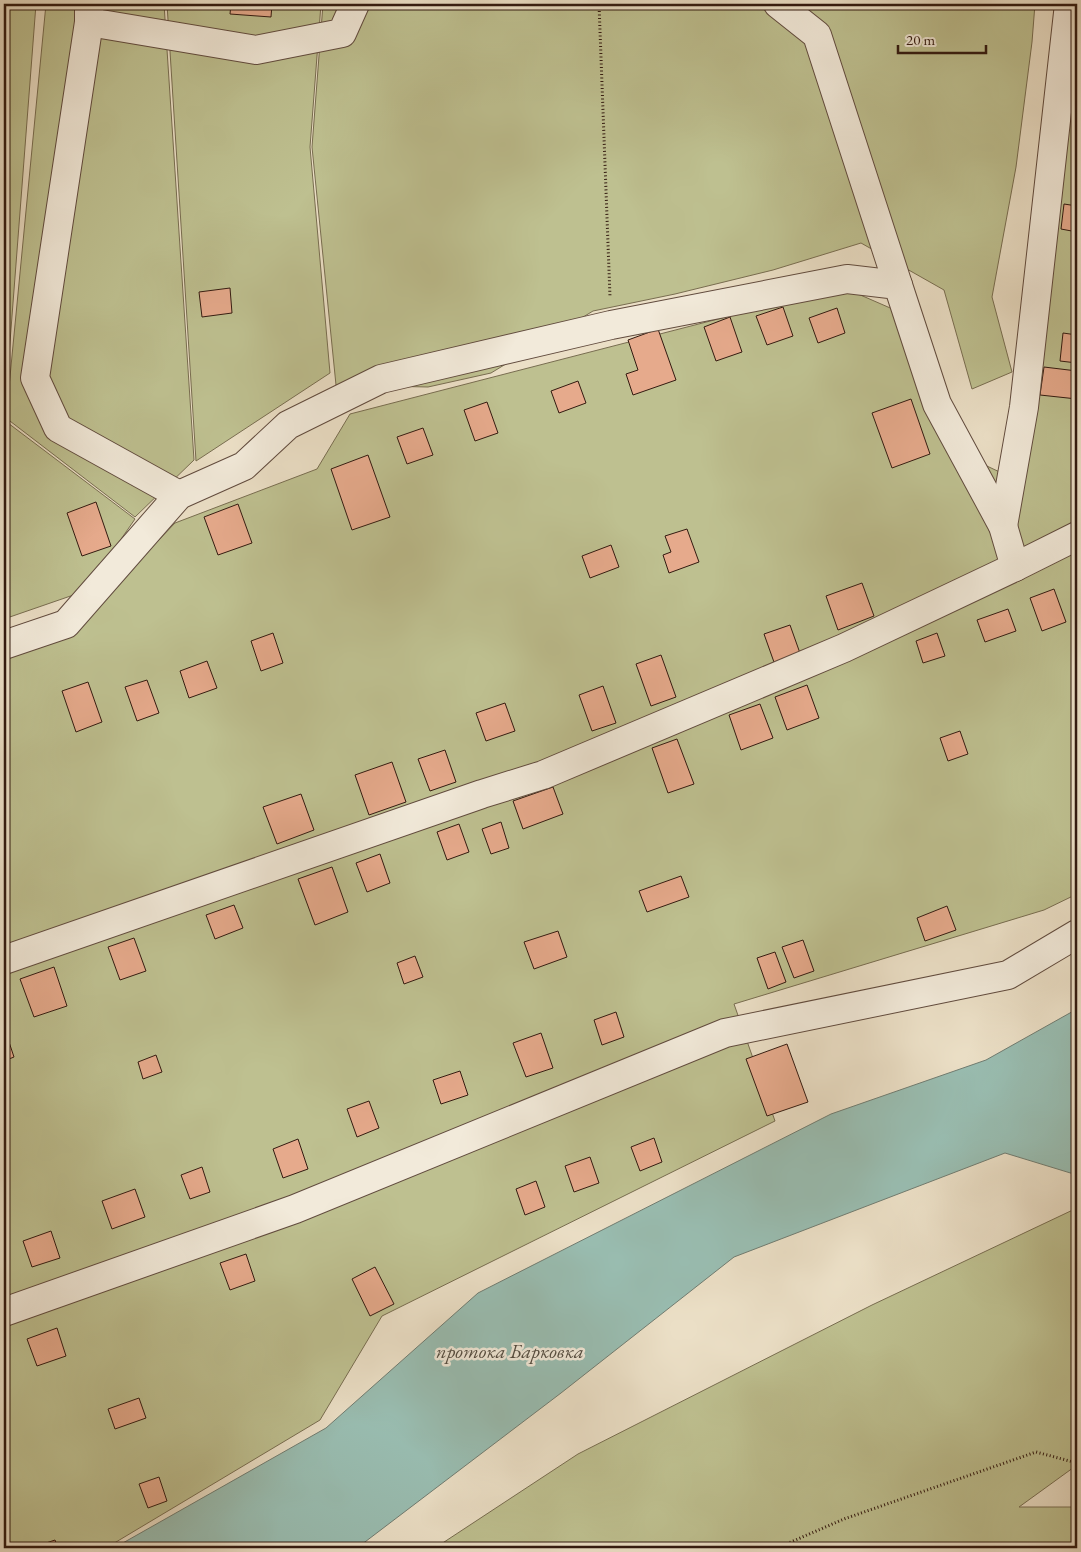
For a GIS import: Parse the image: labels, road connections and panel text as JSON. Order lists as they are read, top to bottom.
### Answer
{
  "water": ["протока Барковка"],
  "scale_bar": "20 m"
}
